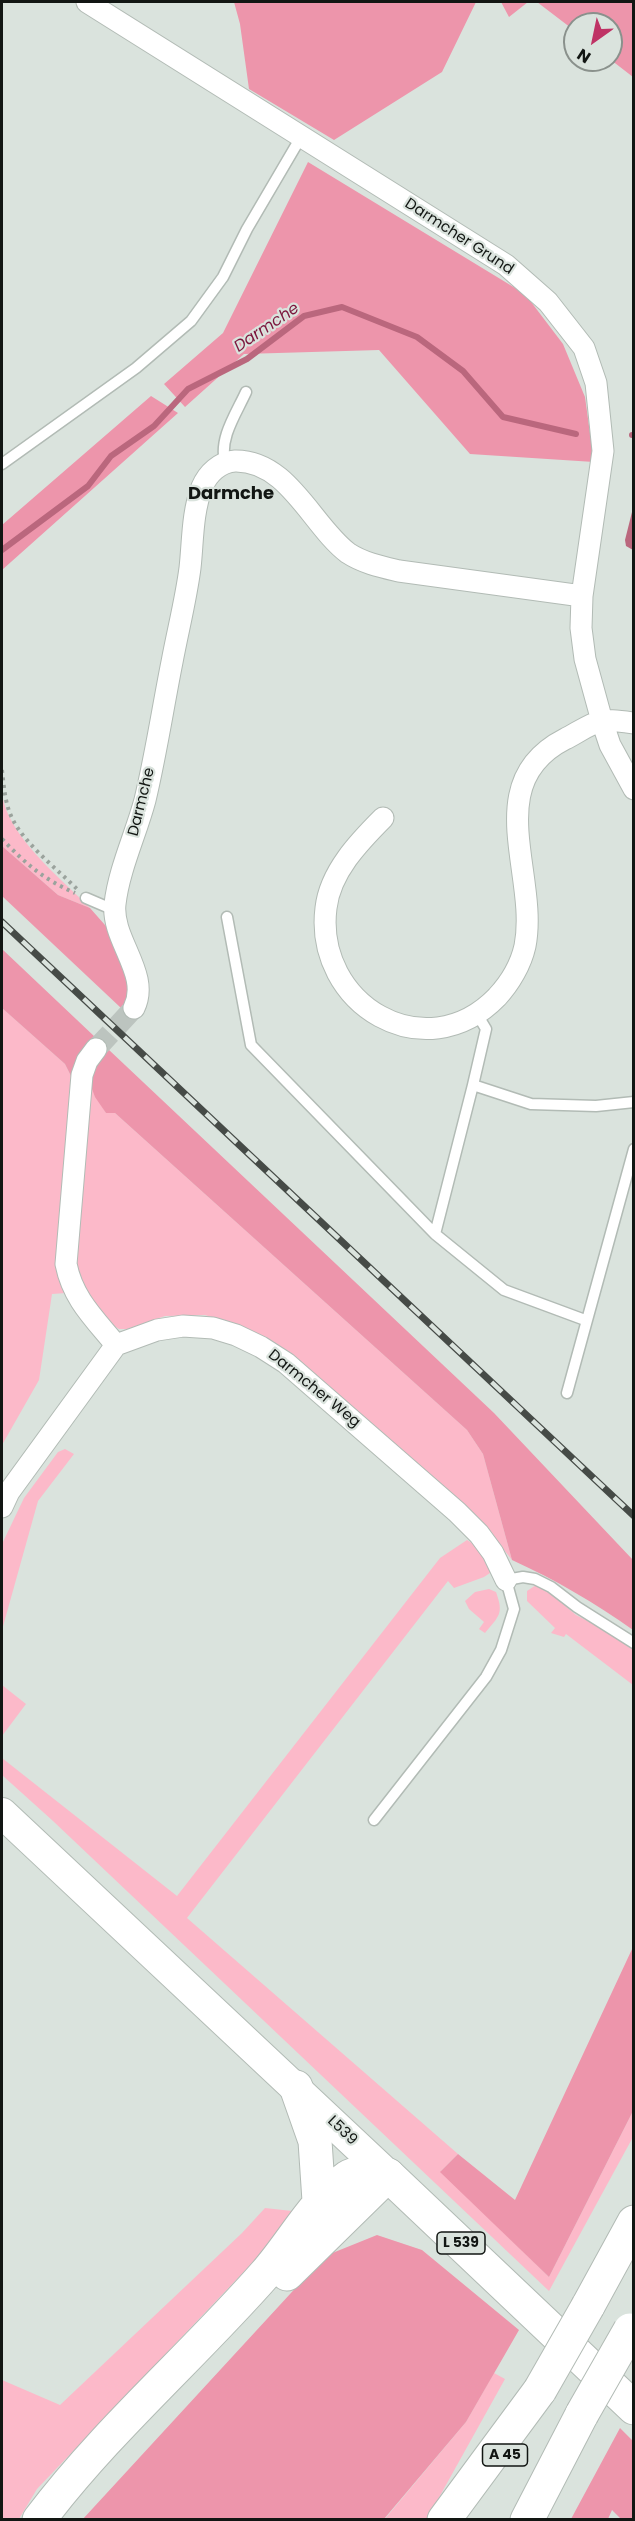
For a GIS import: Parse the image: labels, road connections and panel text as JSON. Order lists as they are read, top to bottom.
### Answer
{
  "streets": {
    "main road": ["L539", "L 539", "A 45"],
    "street": ["Darmcher Grund", "Darmche", "Darmcher Weg"]
  },
  "crossings": [
    ["L539", "L 539"]
  ],
  "districts": ["Darmche"],
  "water": ["Darmche"],
  "north": "bottom left"
}
